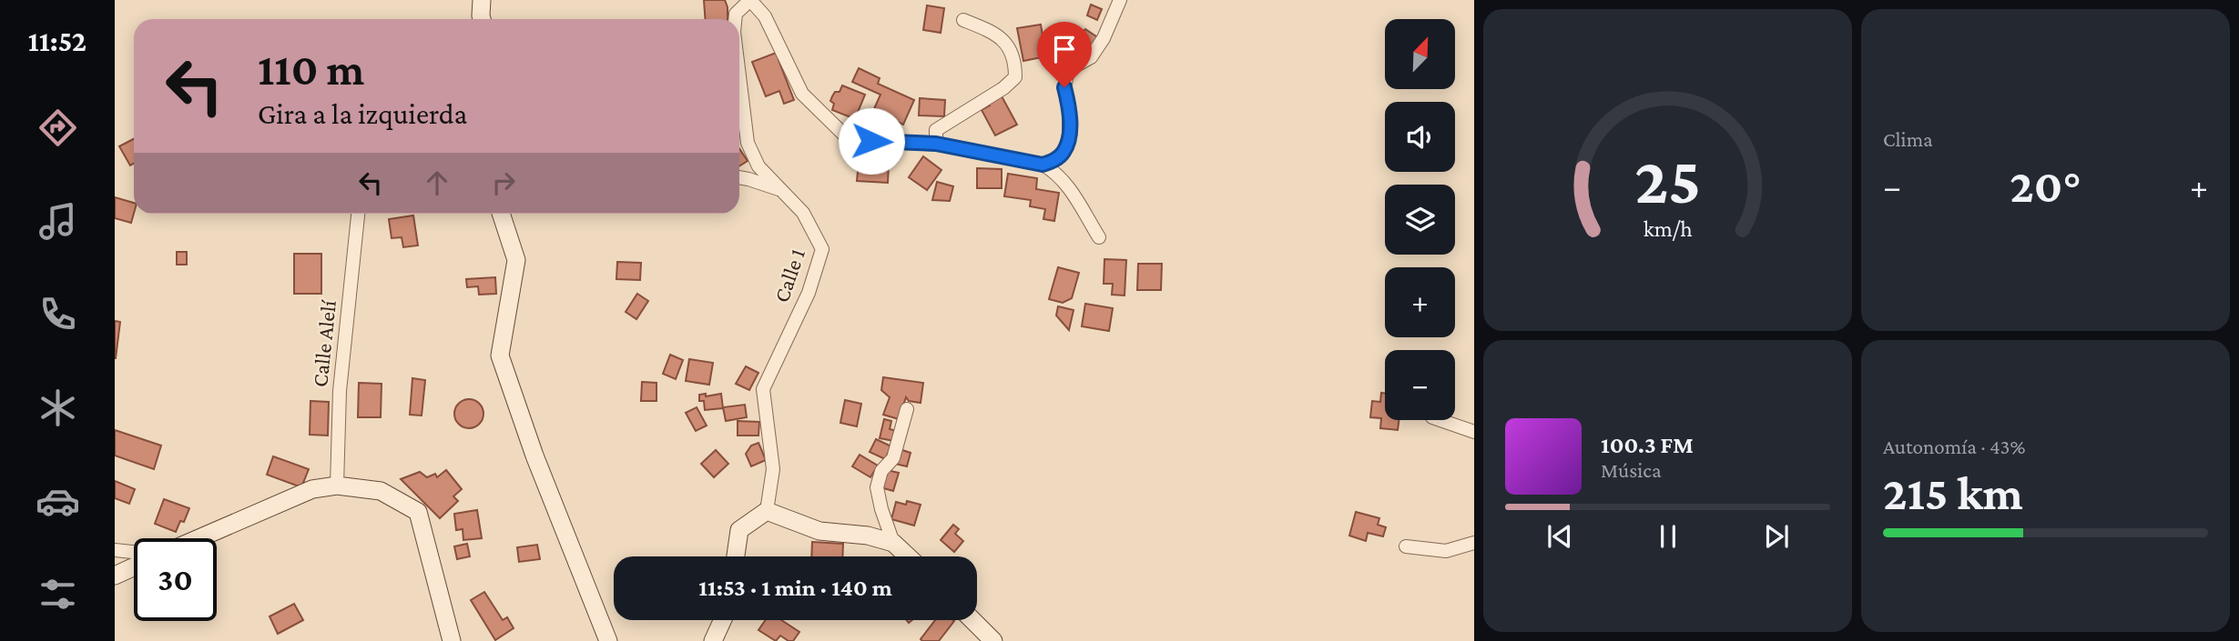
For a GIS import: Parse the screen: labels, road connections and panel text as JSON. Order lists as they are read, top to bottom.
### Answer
{
  "streets": {
    "street": ["Calle 1", "Calle Alelí"]
  },
  "north": "top right",
  "page": {
    "tabs": "11:52",
    "tile": [
      "Clima",
      ["Autonomía · 43%", "215 km"]
    ],
    "map_buttons": ["+", "−"],
    "turn": ["110 m", "Gira a la izquierda"],
    "heat": ["−", "20°", "+"],
    "song": ["100.3 FM", "Música"],
    "limit": "30",
    "trip": "11:53 · 1 min · 140 m",
    "gauge": ["25", "km/h"]
  }
}
